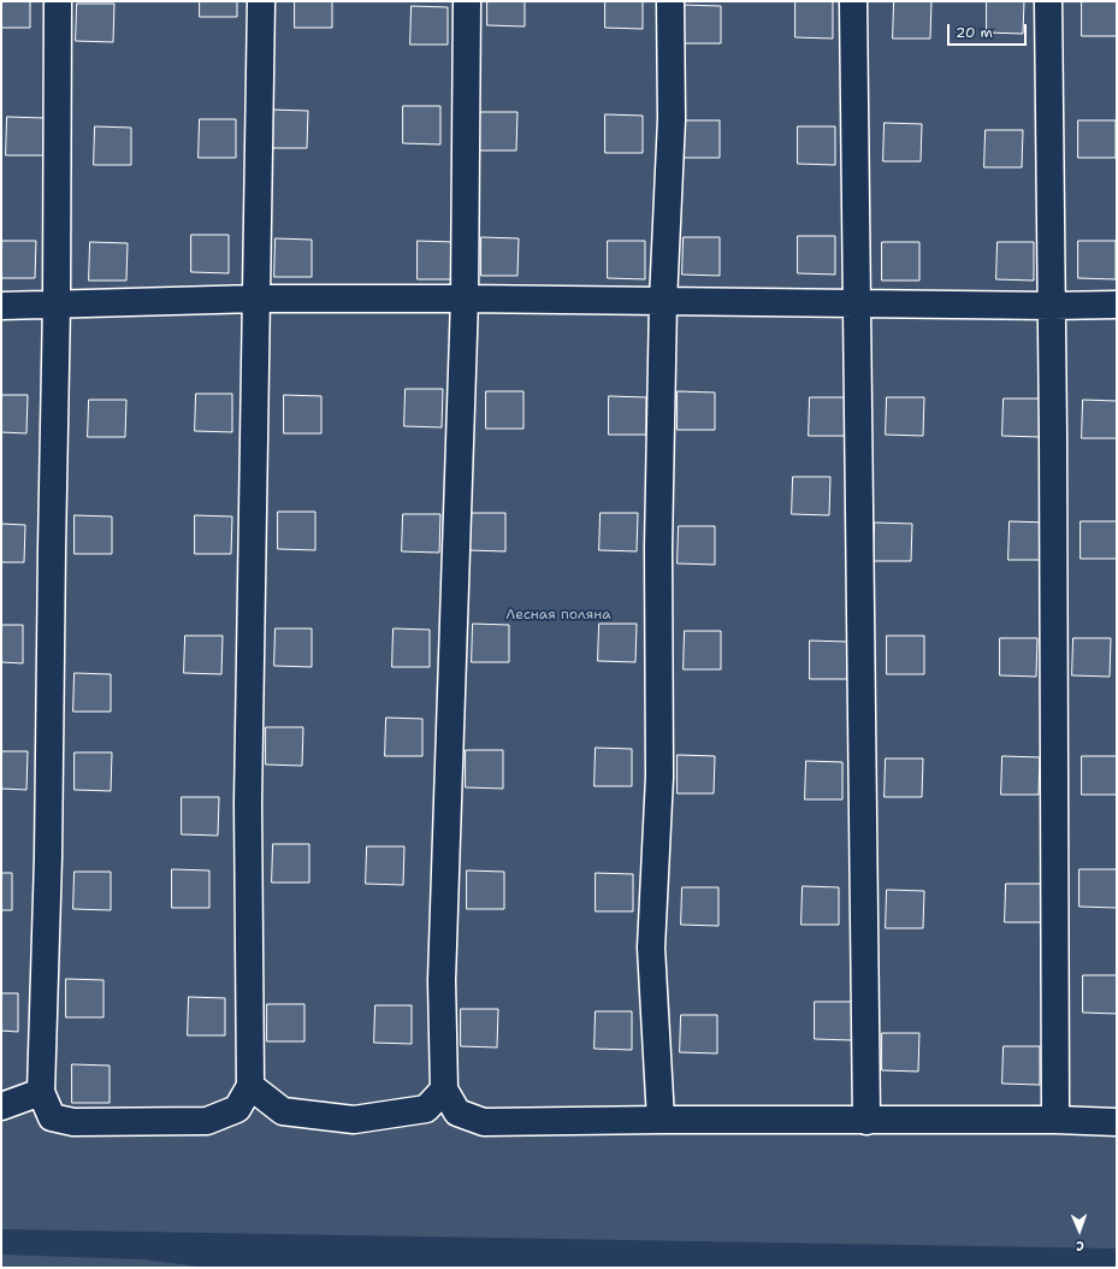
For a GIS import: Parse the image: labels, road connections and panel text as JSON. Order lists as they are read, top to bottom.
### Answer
{
  "parks": ["Лесная поляна"],
  "scale_bar": "20 m",
  "north": "bottom"
}
